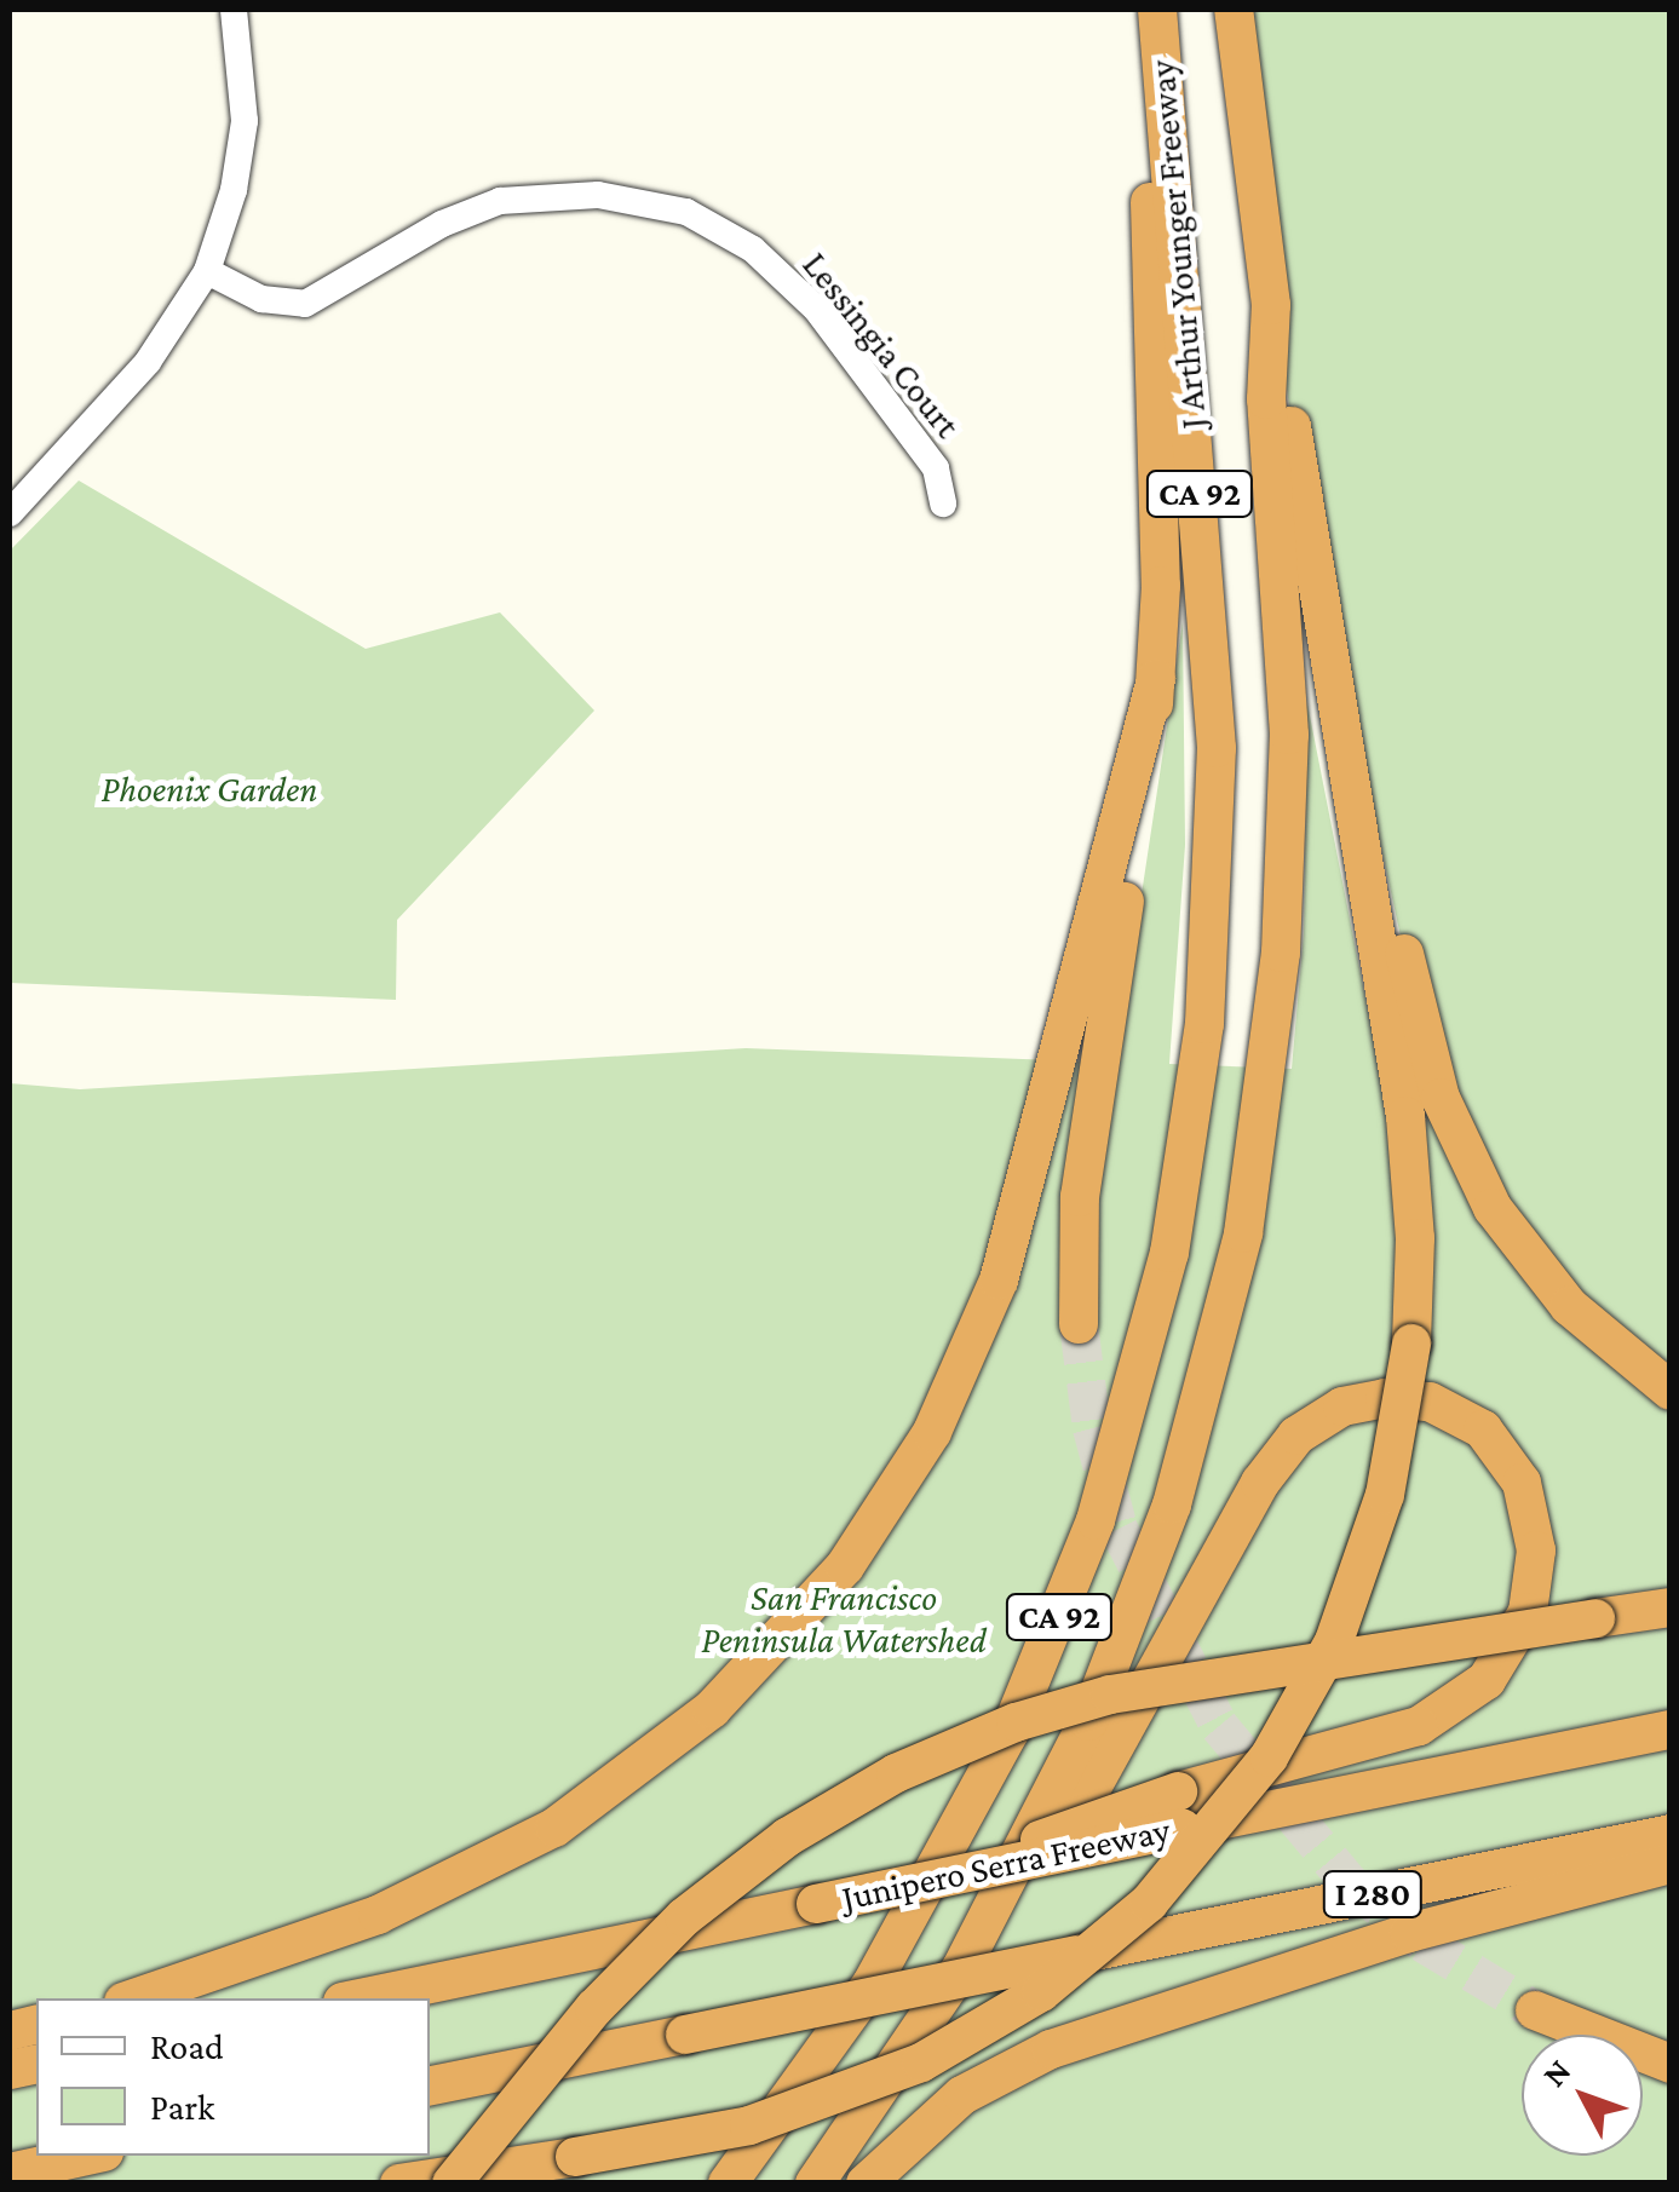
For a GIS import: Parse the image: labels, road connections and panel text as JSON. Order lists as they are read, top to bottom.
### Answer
{
  "streets": {
    "highway": [
      "J Arthur Younger Freeway",
      "CA 92",
      "Junipero Serra Freeway",
      "I 280"
    ],
    "street": ["Lessingia Court"]
  },
  "parks": ["Phoenix Garden", "San Francisco Peninsula Watershed"],
  "legend": ["Road", "Park"],
  "north": "top left"
}
